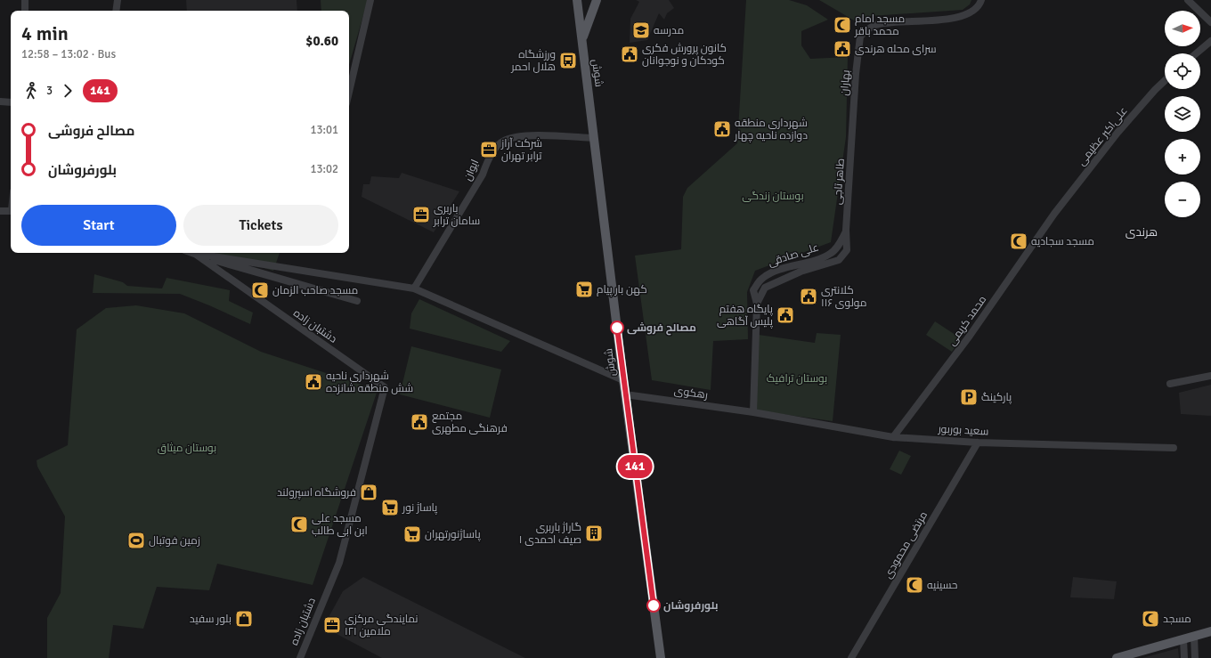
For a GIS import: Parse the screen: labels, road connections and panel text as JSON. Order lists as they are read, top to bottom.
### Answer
{
  "streets": {
    "main road": ["شوش"],
    "street": [
      "بهاران",
      "علی‌اکبر عظیمی",
      "ایوان",
      "طاهر تاجی",
      "علی صادقی",
      "محمد کریمی",
      "دشتبان زاده",
      "رهکوی",
      "سعید بوربور",
      "مرتضی محمودی"
    ]
  },
  "crossings": [
    ["شوش", "ایوان"],
    ["شوش", "رهکوی"],
    ["بهاران", "طاهر تاجی"],
    ["علی‌اکبر عظیمی", "محمد کریمی"],
    ["طاهر تاجی", "علی صادقی"],
    ["علی صادقی", "رهکوی"],
    ["علی صادقی", "سعید بوربور"],
    ["محمد کریمی", "سعید بوربور"],
    ["رهکوی", "سعید بوربور"],
    ["سعید بوربور", "مرتضی محمودی"]
  ],
  "districts": ["هرندی"],
  "parks": ["بوستان زندگی", "بوستان ترافیک", "بوستان میثاق"],
  "places": {
    "mosque": [
      "مسجد امام محمد باقر",
      "مسجد سجادیه",
      "مسجد صاحب الزمان",
      "مسجد علی ابن ابی طالب",
      "حسینیه",
      "مسجد"
    ],
    "school or university": ["مدرسه"],
    "public building": [
      "سرای محله هرندی",
      "کانون پرورش فکری کودکان و نوجوانان",
      "شهرداری منطقه دوازده ناحیه چهار",
      "کلانتری ۱۱۶ مولوی",
      "پایگاه هفتم پلیس آگاهی",
      "شهرداری ناحیه شش منطقه شانزده",
      "مجتمع فرهنگی مطهری"
    ],
    "bus stop": ["ورزشگاه هلال احمر"],
    "office": ["شرکت آراز ترابر تهران", "باربری سامان ترابر", "نمایندگی مرکزی ملامین ۱۲۱"],
    "supermarket": ["کهن بار پیام", "پاساژ نور", "پاساژنورتهران"],
    "other": ["مصالح فروشی", "بلورفروشان"],
    "parking": ["پارکینگ"],
    "shop": ["فروشگاه اسپرولند", "بلور سفید"],
    "building": ["گاراژ باربری صیف احمدی ۱"],
    "sports": ["زمین فوتبال"]
  },
  "lines": ["bus line 141"],
  "north": "right",
  "page": {
    "on_map": "141",
    "map_buttons": ["+", "−"],
    "heading": ["4 min", "12:58 – 13:02 · Bus", "$0.60"],
    "legs": ["3", "141"],
    "list": [
      {
        "name": "مصالح فروشی",
        "value": "13:01"
      },
      {
        "name": "بلورفروشان",
        "value": "13:02"
      }
    ],
    "buttons": ["Start", "Tickets"]
  }
}
